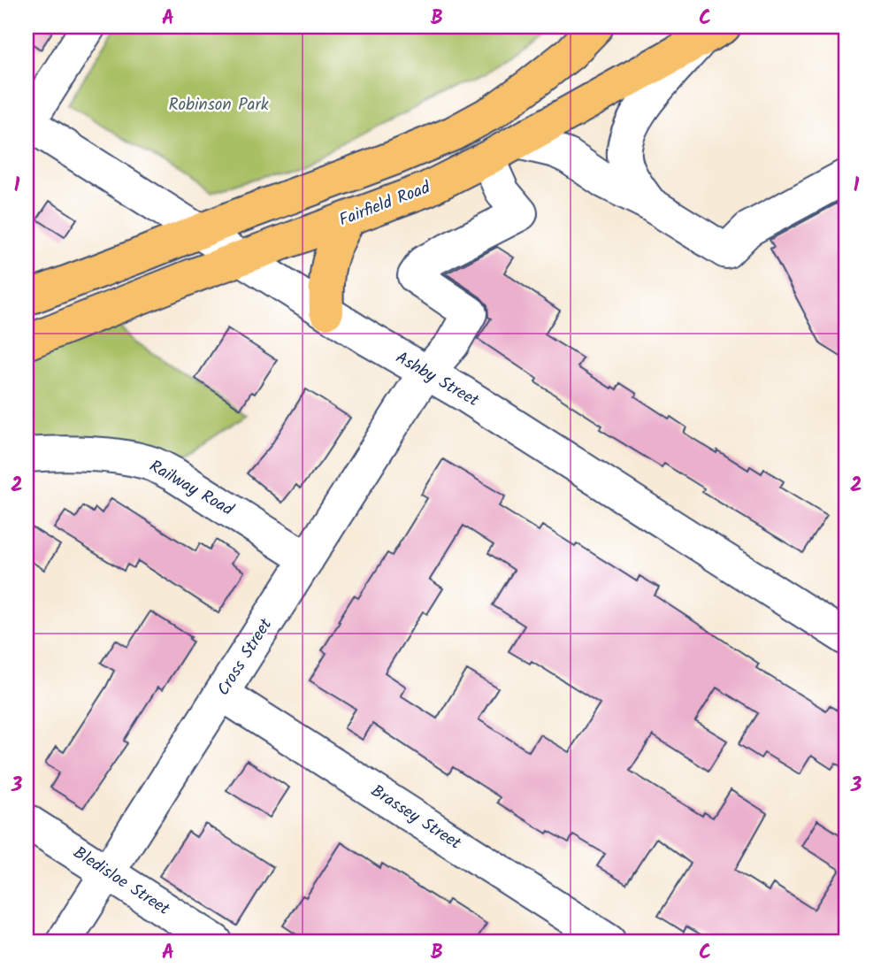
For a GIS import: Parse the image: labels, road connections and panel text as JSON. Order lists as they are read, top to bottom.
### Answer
{
  "streets": {
    "main road": ["Fairfield Road"],
    "street": [
      "Ashby Street",
      "Railway Road",
      "Cross Street",
      "Brassey Street",
      "Bledisloe Street"
    ]
  },
  "crossings": [
    ["Fairfield Road", "Ashby Street"],
    ["Fairfield Road", "Cross Street"],
    ["Ashby Street", "Cross Street"],
    ["Railway Road", "Cross Street"],
    ["Cross Street", "Brassey Street"],
    ["Cross Street", "Bledisloe Street"]
  ],
  "parks": ["Robinson Park"],
  "grid": {
    "columns": ["A", "B", "C"],
    "rows": ["1", "2", "3"]
  }
}
